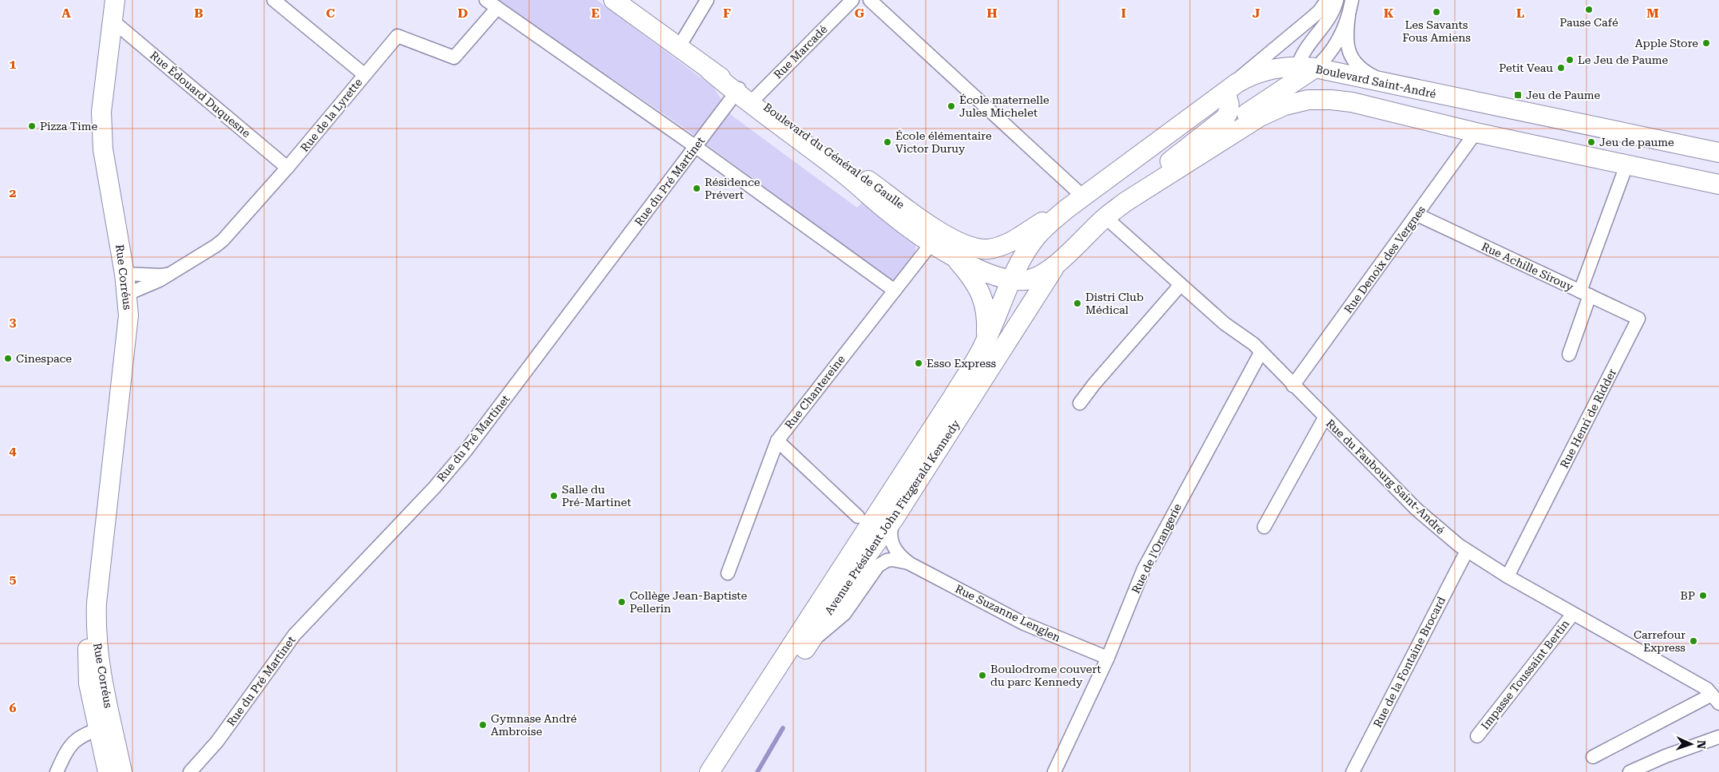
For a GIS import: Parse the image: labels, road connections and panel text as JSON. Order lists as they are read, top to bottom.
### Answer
{
  "streets": {
    "main road": [
      "Boulevard Saint-André",
      "Boulevard du Général de Gaulle",
      "Rue Corréus",
      "Avenue Président John Fitzgerald Kennedy"
    ],
    "street": [
      "Rue Marcadé",
      "Rue Édouard Duquesne",
      "Rue de la Lyrette",
      "Rue du Pré Martinet",
      "Rue Denoix des Vergnes",
      "Rue Achille Sirouy",
      "Rue Chantereine",
      "Rue Henri de Ridder",
      "Rue du Faubourg Saint-André",
      "Rue de l'Orangerie",
      "Rue Suzanne Lenglen",
      "Rue de la Fontaine Brocard",
      "Impasse Toussaint Bertin"
    ]
  },
  "crossings": [
    ["Rue Marcadé", "Boulevard du Général de Gaulle"],
    ["Rue Marcadé", "Rue du Pré Martinet"],
    ["Boulevard Saint-André", "Boulevard du Général de Gaulle"],
    ["Boulevard Saint-André", "Avenue Président John Fitzgerald Kennedy"],
    ["Rue Édouard Duquesne", "Rue de la Lyrette"],
    ["Rue Édouard Duquesne", "Rue Corréus"],
    ["Rue de la Lyrette", "Rue Corréus"],
    ["Boulevard du Général de Gaulle", "Rue du Pré Martinet"],
    ["Boulevard du Général de Gaulle", "Rue Chantereine"],
    ["Rue Denoix des Vergnes", "Rue Achille Sirouy"],
    ["Rue Denoix des Vergnes", "Rue du Faubourg Saint-André"],
    ["Rue Achille Sirouy", "Rue Henri de Ridder"],
    ["Rue Henri de Ridder", "Rue du Faubourg Saint-André"],
    ["Rue du Faubourg Saint-André", "Rue de l'Orangerie"],
    ["Rue du Faubourg Saint-André", "Rue de la Fontaine Brocard"],
    ["Rue du Faubourg Saint-André", "Impasse Toussaint Bertin"],
    ["Avenue Président John Fitzgerald Kennedy", "Rue Suzanne Lenglen"],
    ["Rue de l'Orangerie", "Rue Suzanne Lenglen"]
  ],
  "places": {
    "other": [
      "Pause Café",
      "Les Savants Fous Amiens",
      "Apple Store",
      "Le Jeu de Paume",
      "Petit Veau",
      "École maternelle Jules Michelet",
      "Pizza Time",
      "École élémentaire Victor Duruy",
      "Jeu de paume",
      "Résidence Prévert",
      "Distri Club Médical",
      "Cinespace",
      "Esso Express",
      "Salle du Pré-Martinet",
      "BP",
      "Collège Jean-Baptiste Pellerin",
      "Carrefour Express",
      "Boulodrome couvert du parc Kennedy",
      "Gymnase André Ambroise"
    ],
    "transit": ["Jeu de Paume"]
  },
  "north": "right",
  "grid": {
    "columns": [
      "A",
      "B",
      "C",
      "D",
      "E",
      "F",
      "G",
      "H",
      "I",
      "J",
      "K",
      "L",
      "M"
    ],
    "rows": [
      "1",
      "2",
      "3",
      "4",
      "5",
      "6"
    ]
  }
}
